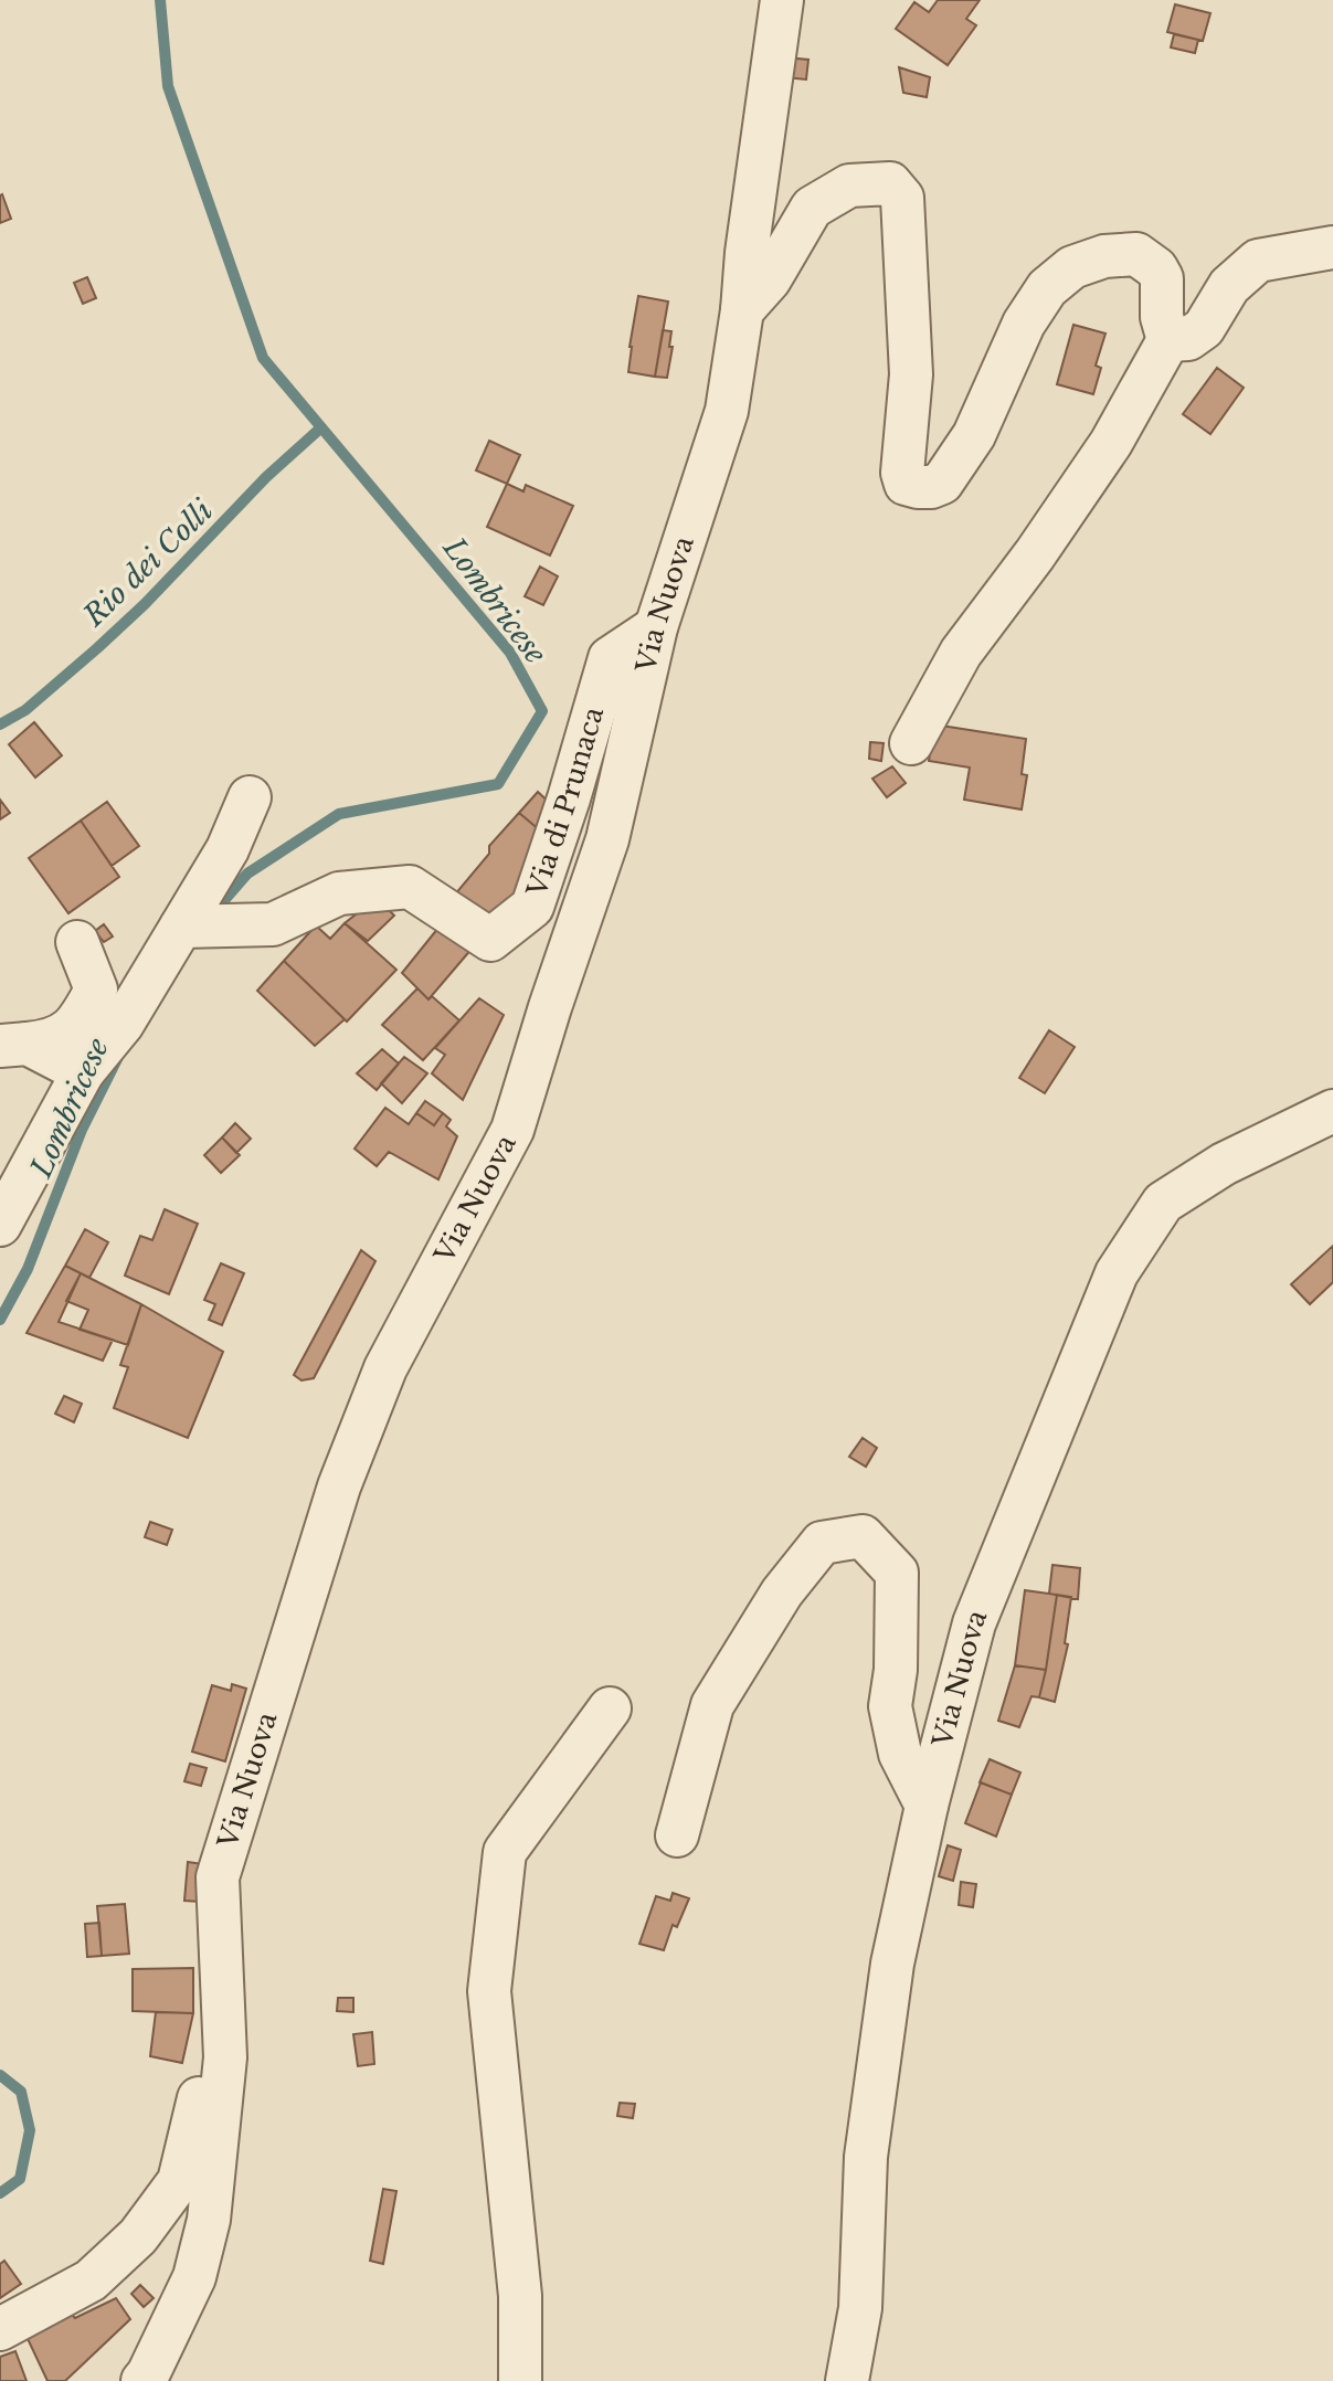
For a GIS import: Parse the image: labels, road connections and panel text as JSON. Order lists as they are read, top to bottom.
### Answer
{
  "streets": {
    "street": ["Via Nuova", "Via di Prunaca"]
  },
  "crossings": [
    ["Via Nuova", "Via di Prunaca"]
  ],
  "water": ["Rio dei Colli", "Lombricese"]
}
